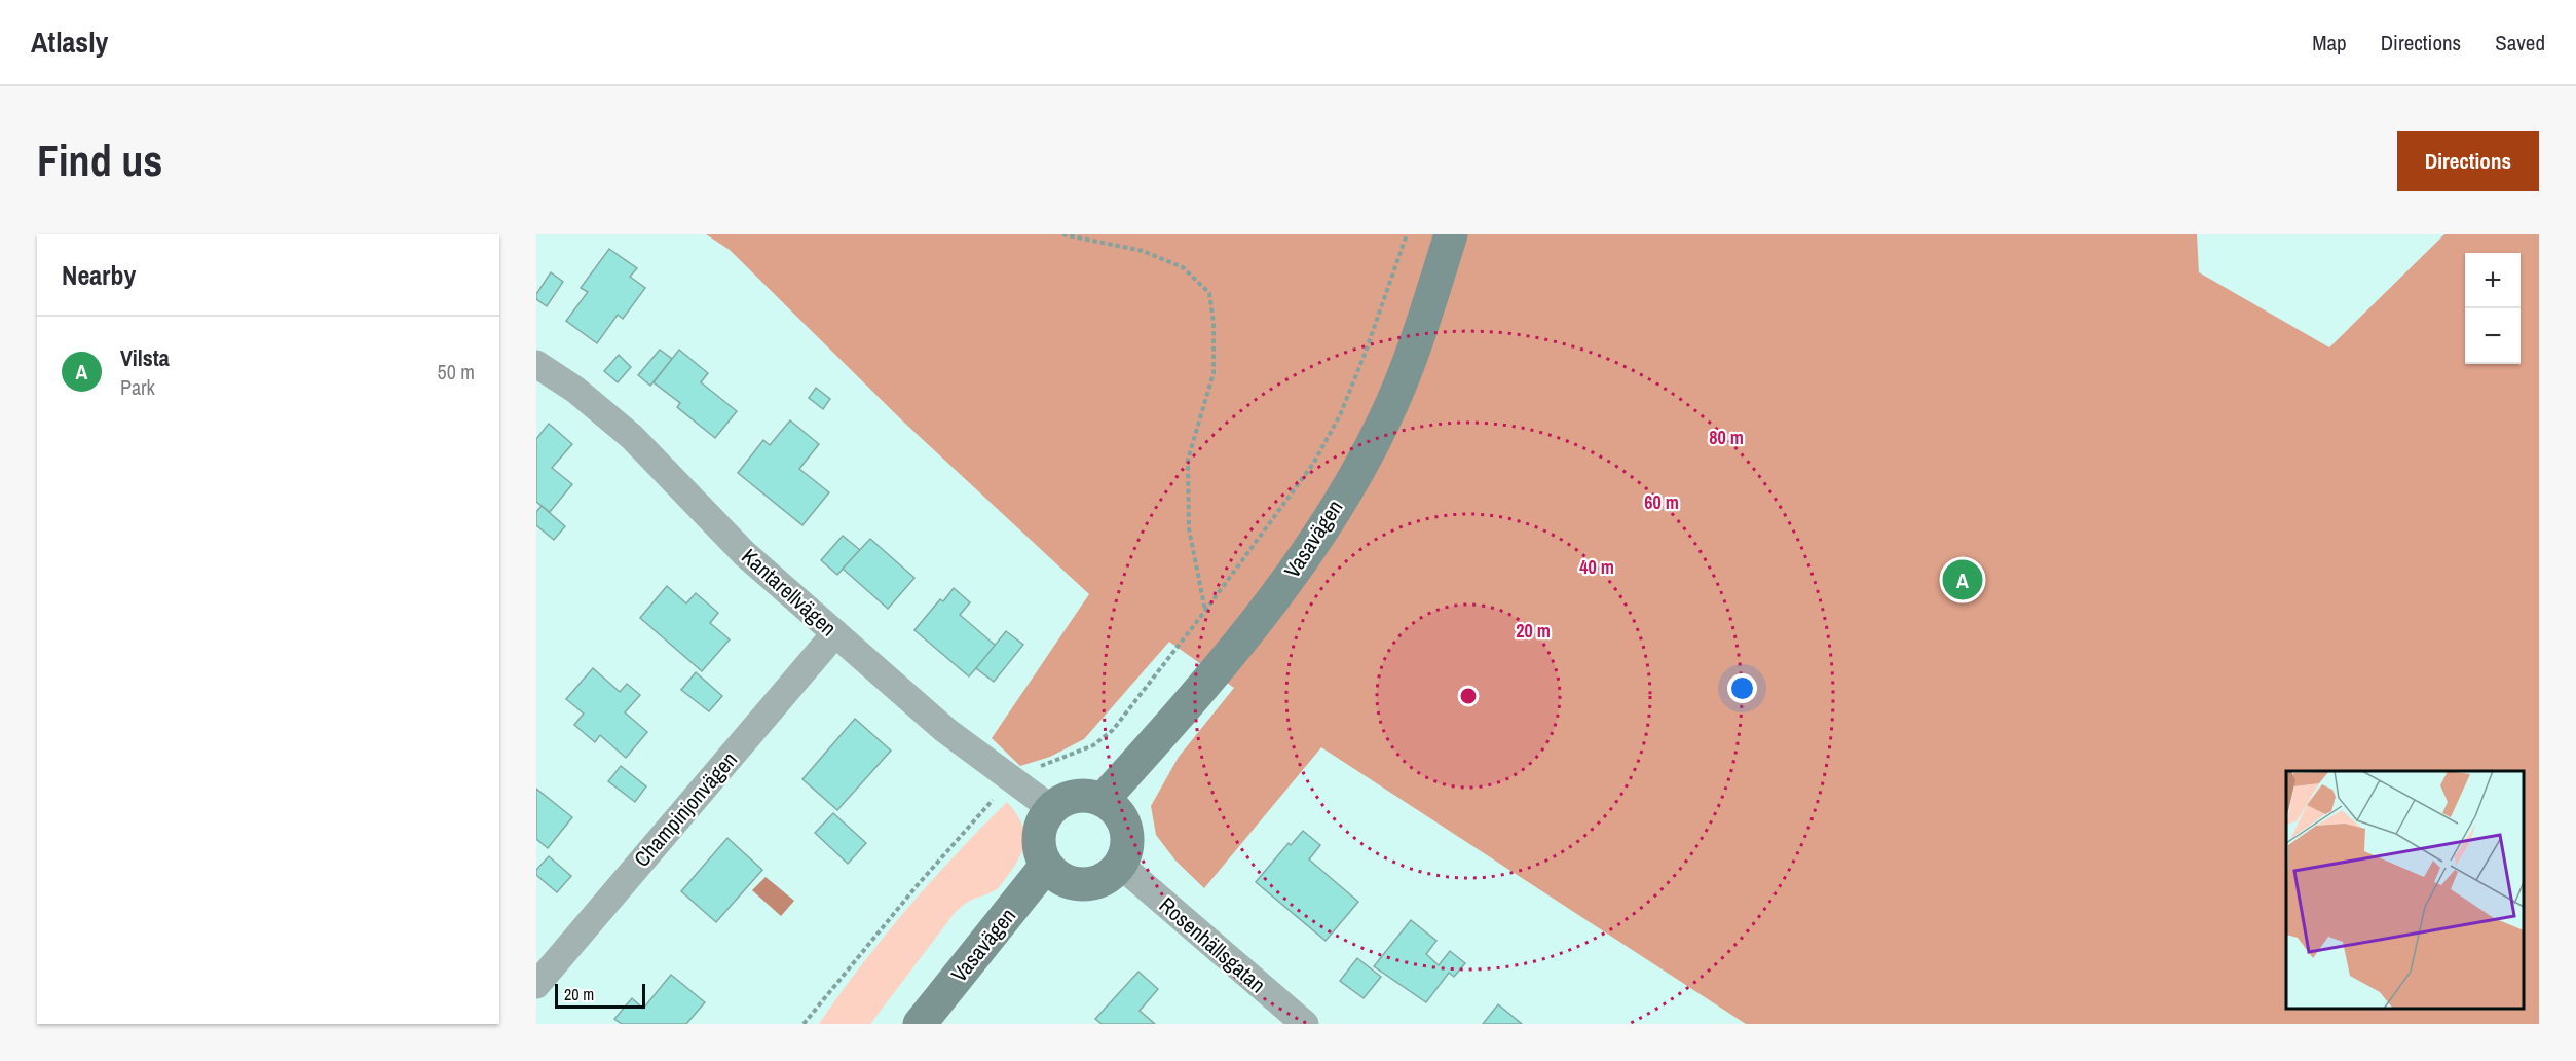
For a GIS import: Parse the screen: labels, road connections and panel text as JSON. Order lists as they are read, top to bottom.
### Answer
{
  "streets": {
    "street": [
      "Vasavägen",
      "Kantarellvägen",
      "Champinjonvägen",
      "Rosenhällsgatan"
    ]
  },
  "crossings": [
    ["Vasavägen", "Kantarellvägen"],
    ["Vasavägen", "Rosenhällsgatan"],
    ["Kantarellvägen", "Champinjonvägen"],
    ["Kantarellvägen", "Rosenhällsgatan"]
  ],
  "scale_bar": "20 m",
  "page": {
    "header": "Atlasly",
    "nav": ["Map", "Directions", "Saved"],
    "buttons": "Directions",
    "title": "Find us",
    "heading": "Nearby",
    "map_buttons": ["+", "−"],
    "list": [
      {
        "mark": "A",
        "name": "Vilsta",
        "note": "Park",
        "value": "50 m"
      }
    ],
    "pins": "A",
    "scale": "20 m"
  },
  "rings": [
    "80 m",
    "60 m",
    "40 m",
    "20 m"
  ]
}
